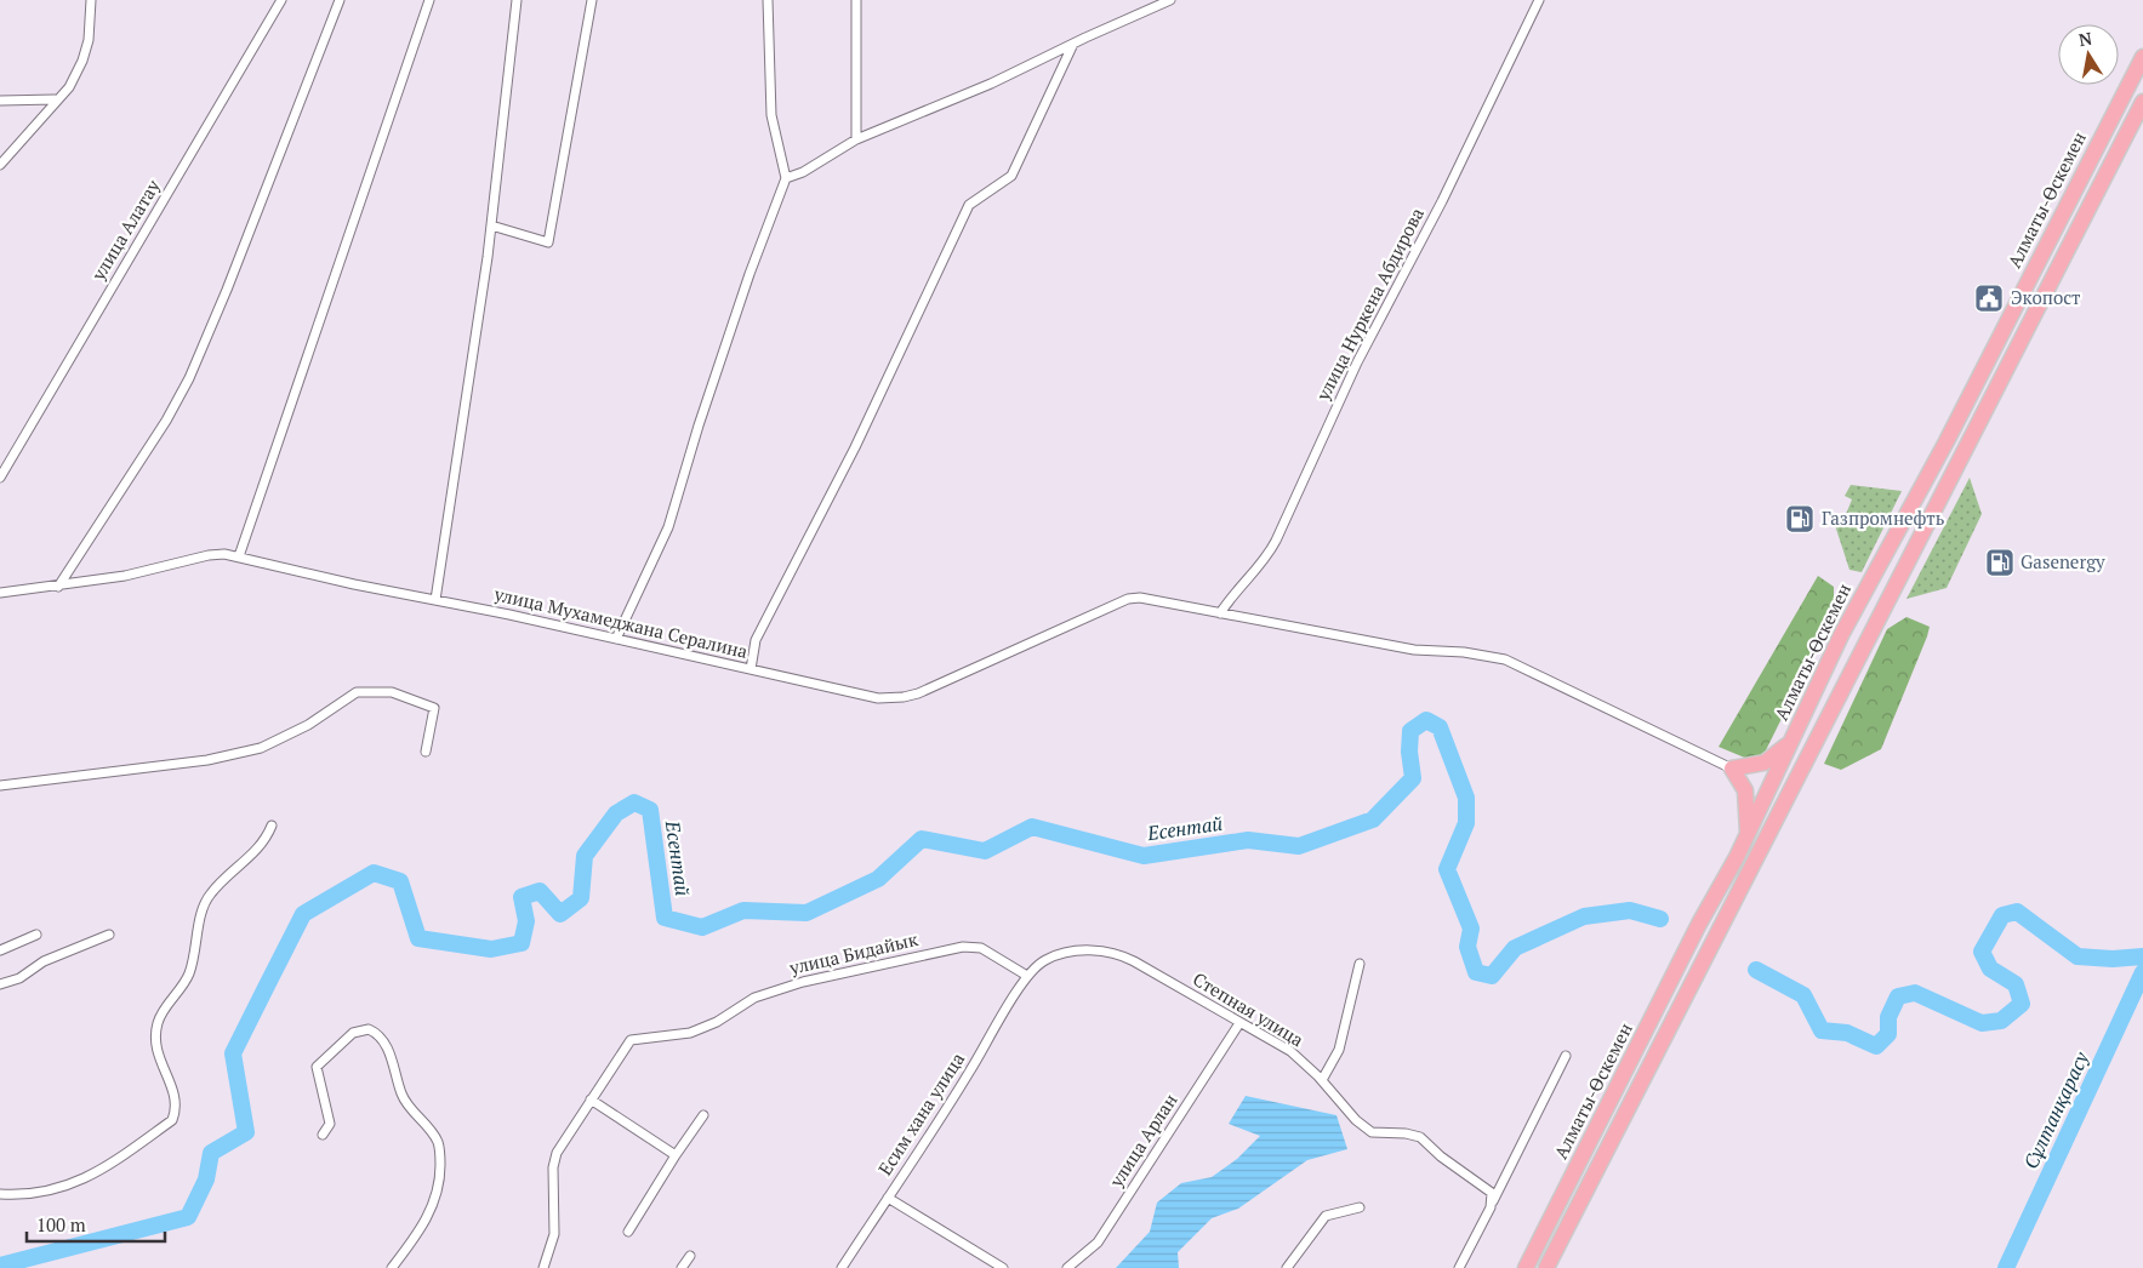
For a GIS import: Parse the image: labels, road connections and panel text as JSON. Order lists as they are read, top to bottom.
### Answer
{
  "streets": {
    "highway": ["Алматы-Өскемен"],
    "street": [
      "улица Алатау",
      "улица Нуркена Абдирова",
      "улица Мухамеджана Сералина",
      "улица Бидайык",
      "Степная улица",
      "Есим хана улица",
      "улица Арлан"
    ]
  },
  "crossings": [
    ["улица Нуркена Абдирова", "улица Мухамеджана Сералина"],
    ["улица Бидайык", "Степная улица"],
    ["улица Бидайык", "Есим хана улица"],
    ["Степная улица", "Есим хана улица"],
    ["Степная улица", "улица Арлан"]
  ],
  "water": ["Есентай", "Сұлтанқарасу"],
  "places": {
    "public building": ["Экопост"],
    "fuel station": ["Газпромнефть", "Gasenergy"]
  },
  "scale_bar": "100 m",
  "north": "top"
}
